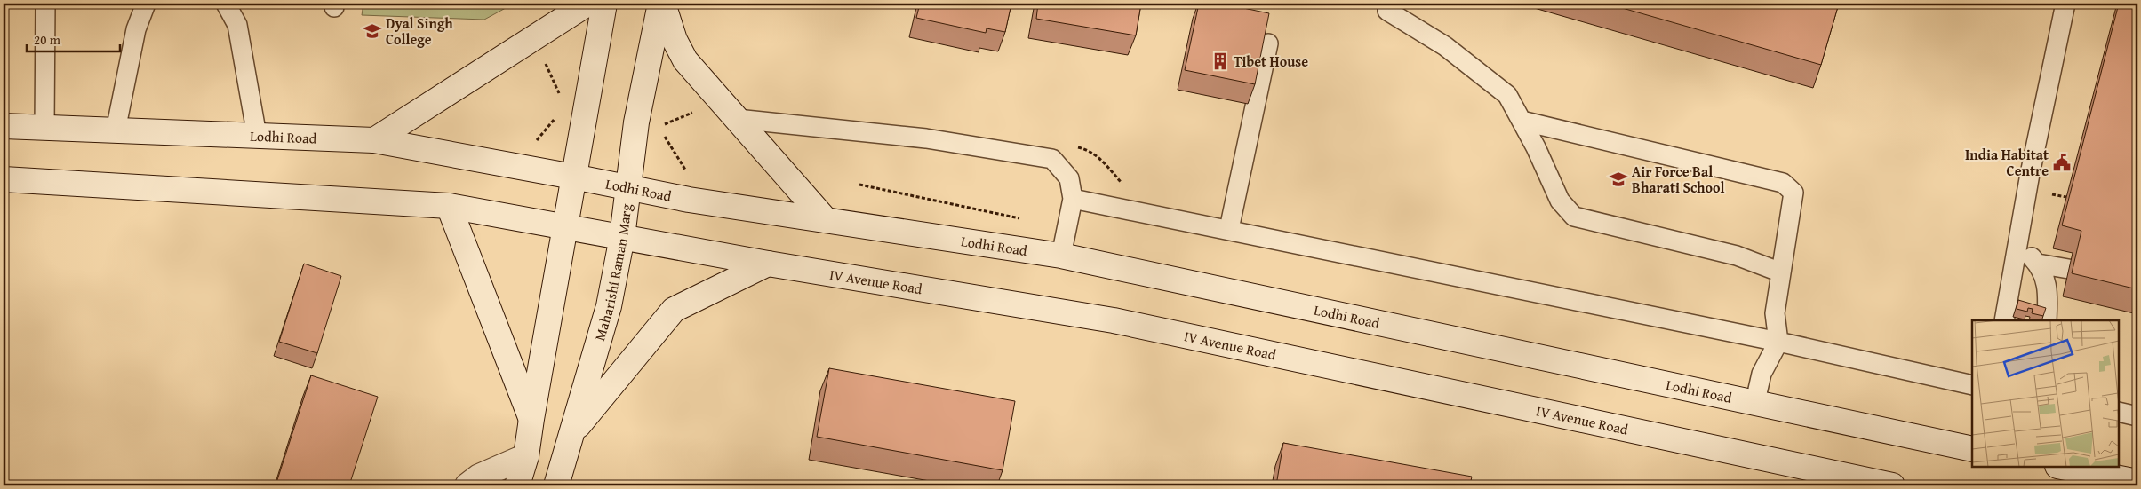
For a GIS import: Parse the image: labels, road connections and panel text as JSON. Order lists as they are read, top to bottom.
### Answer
{
  "streets": {
    "main road": ["Lodhi Road", "Maharishi Raman Marg", "IV Avenue Road"]
  },
  "crossings": [
    ["Lodhi Road", "Maharishi Raman Marg"],
    ["Maharishi Raman Marg", "IV Avenue Road"]
  ],
  "places": {
    "school or university": ["Dyal Singh College", "Air Force Bal Bharati School"],
    "building": ["Tibet House"],
    "public building": ["India Habitat Centre"]
  },
  "scale_bar": "20 m"
}
